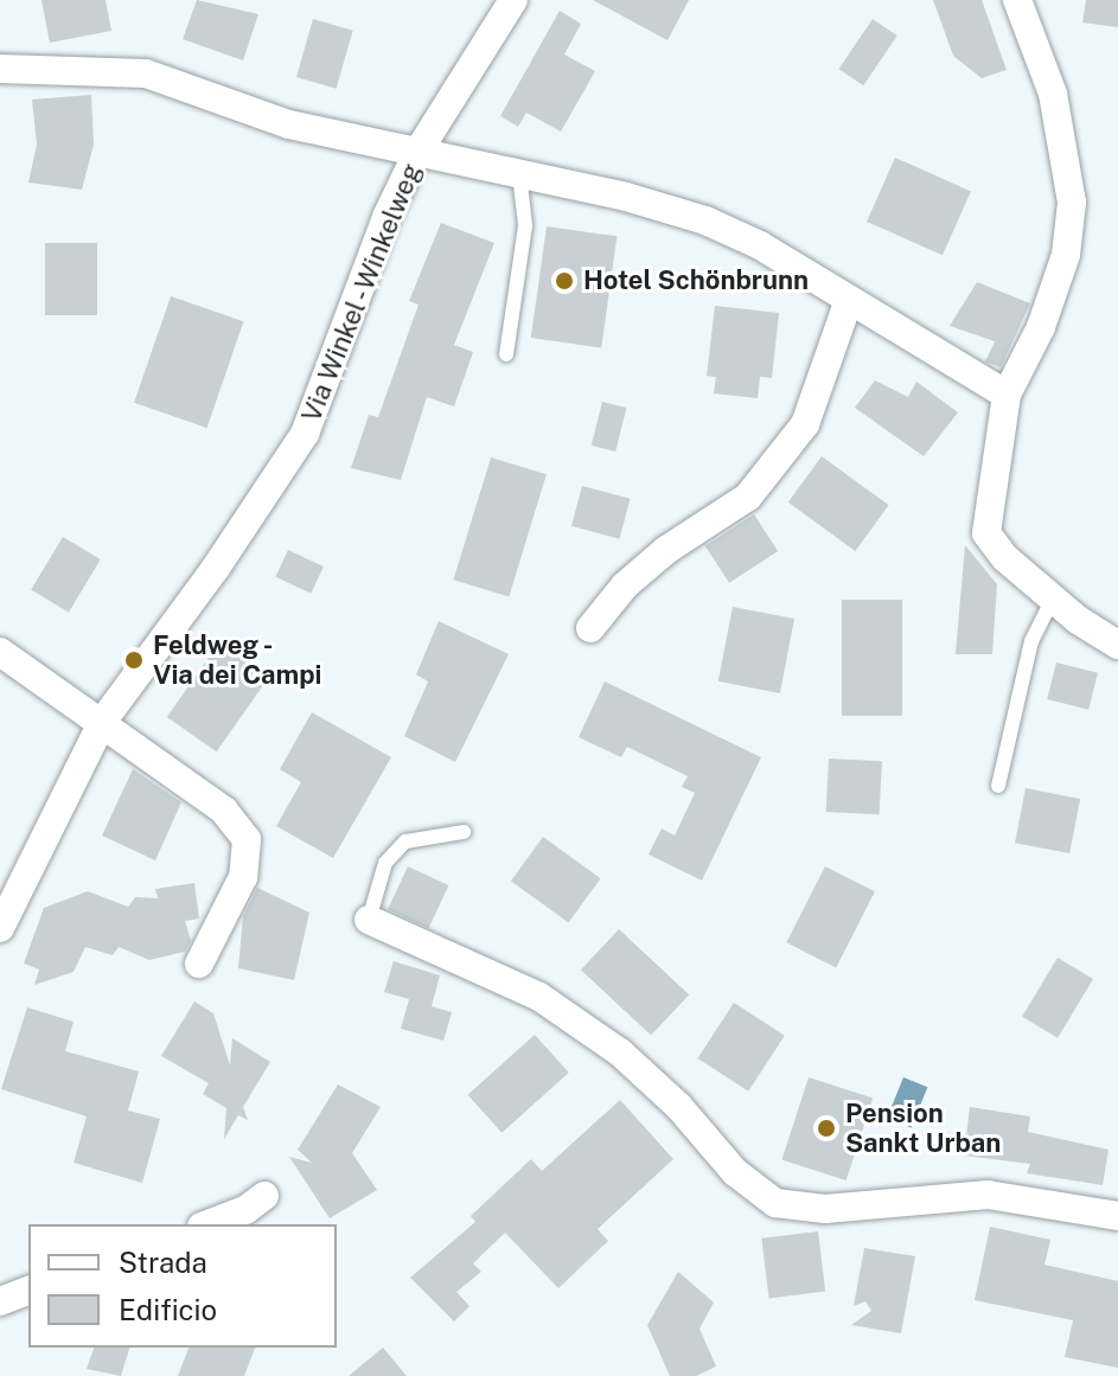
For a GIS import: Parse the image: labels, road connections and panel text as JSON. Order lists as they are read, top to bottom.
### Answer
{
  "streets": {
    "street": ["Via Winkel - Winkelweg"]
  },
  "places": ["Hotel Schönbrunn", "Feldweg - Via dei Campi", "Pension Sankt Urban"],
  "legend": ["Strada", "Edificio"]
}
